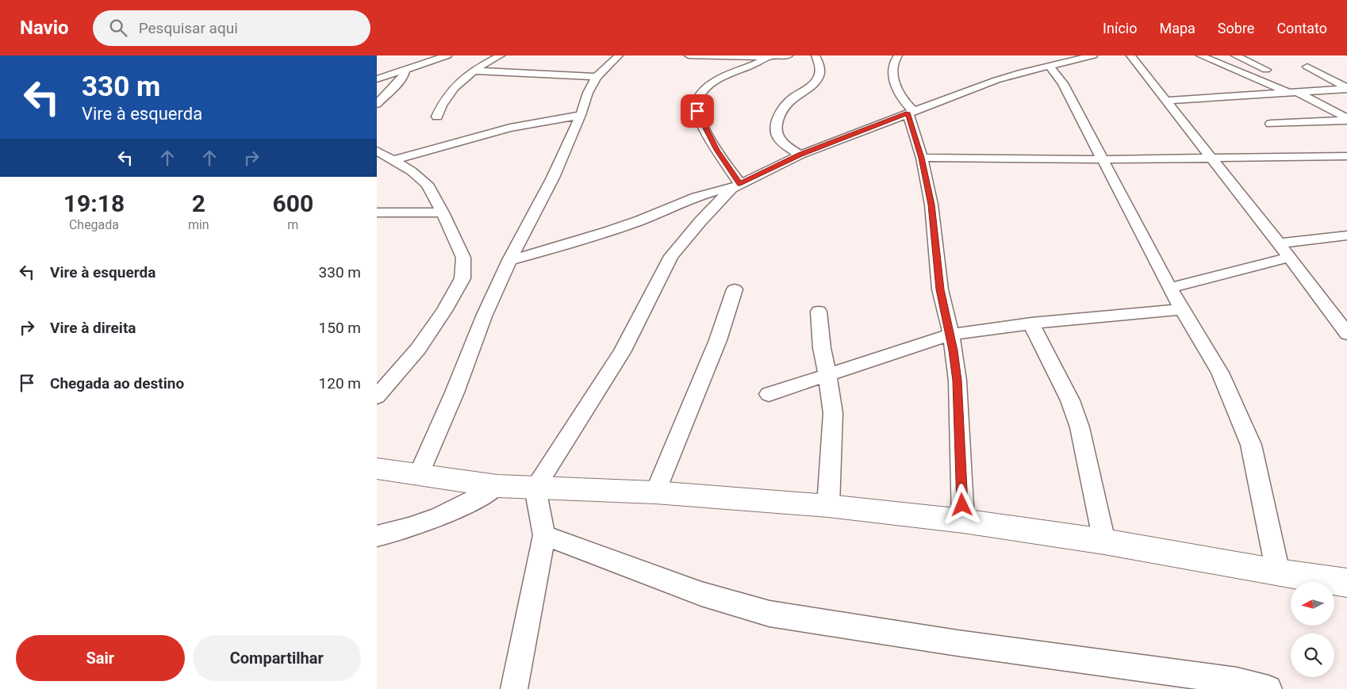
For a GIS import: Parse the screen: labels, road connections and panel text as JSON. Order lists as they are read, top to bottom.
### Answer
{
  "north": "left",
  "page": {
    "header": "Navio",
    "search": "Pesquisar aqui",
    "nav": [
      "Início",
      "Mapa",
      "Sobre",
      "Contato"
    ],
    "turn": ["330 m", "Vire à esquerda"],
    "eta": [
      "19:18",
      "Chegada",
      "2",
      "min",
      "600",
      "m"
    ],
    "list": [
      {
        "name": "Vire à esquerda",
        "value": "330 m"
      },
      {
        "name": "Vire à direita",
        "value": "150 m"
      },
      {
        "name": "Chegada ao destino",
        "value": "120 m"
      }
    ],
    "buttons": ["Sair", "Compartilhar"]
  }
}
